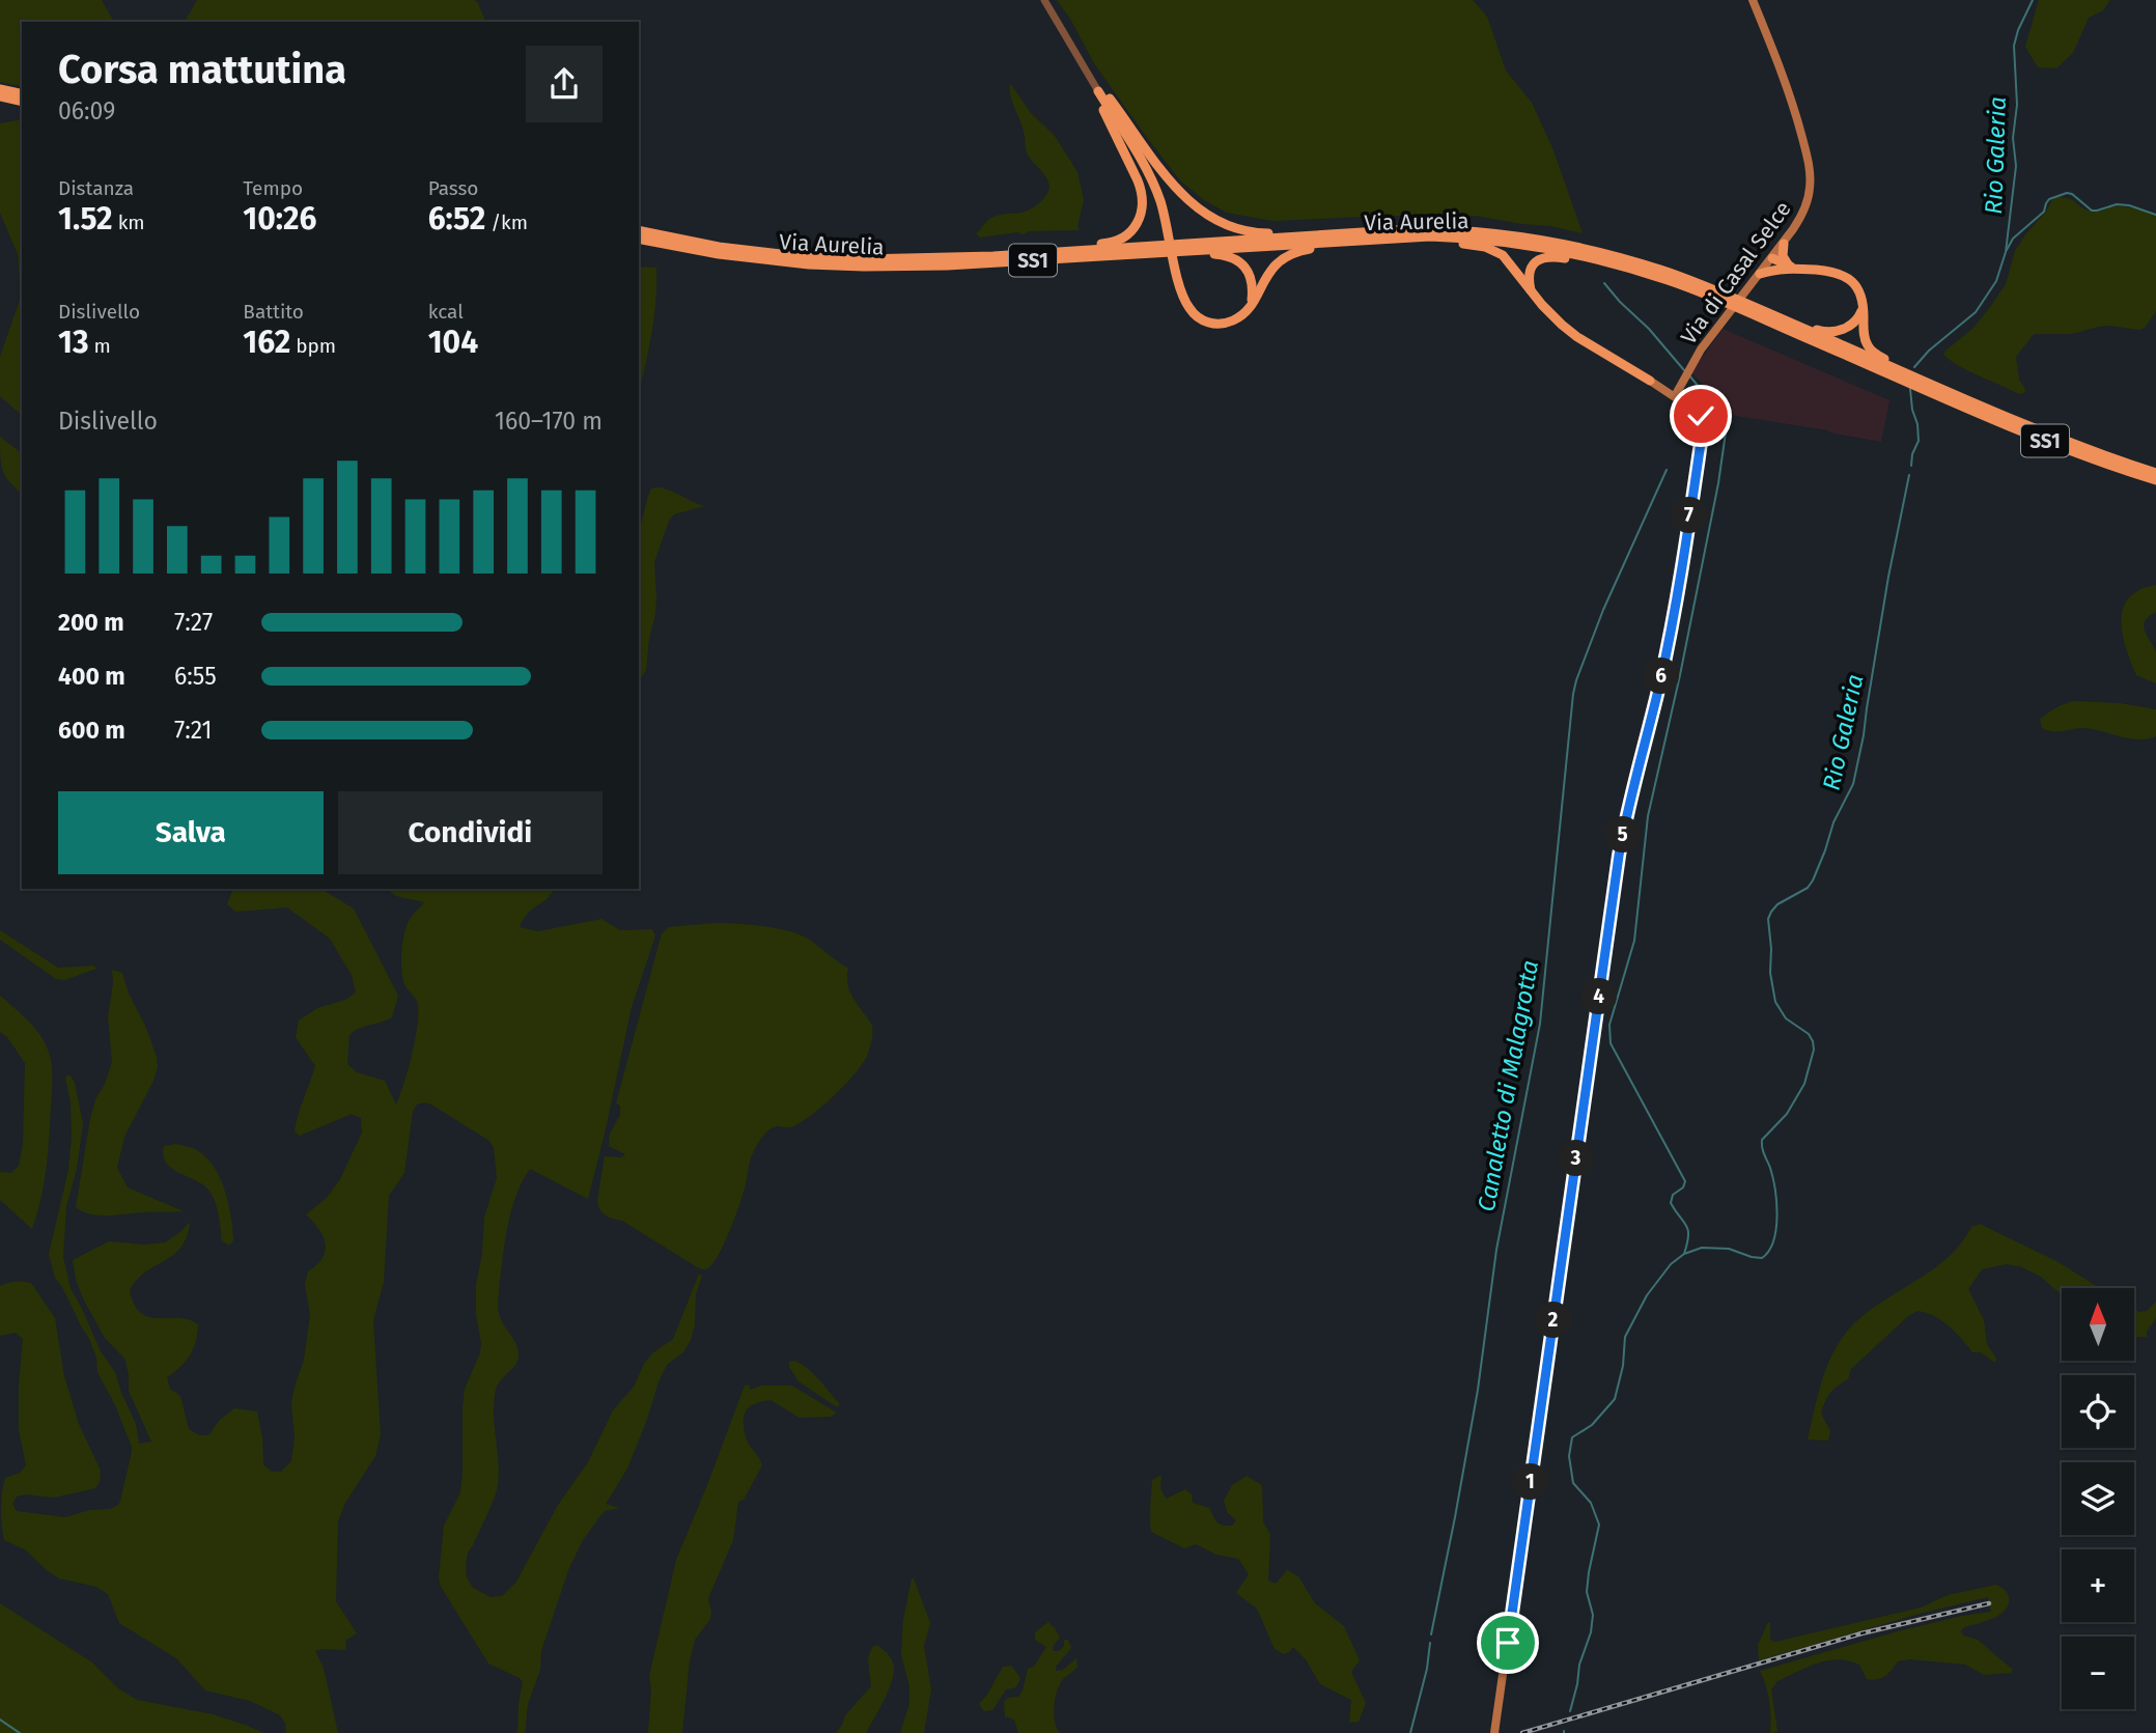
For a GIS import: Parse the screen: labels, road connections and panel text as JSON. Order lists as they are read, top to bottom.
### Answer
{
  "streets": {
    "highway": ["Via Aurelia", "SS1"],
    "main road": ["Via di Casal Selce"]
  },
  "water": ["Rio Galeria", "Canaletto di Malagrotta"],
  "north": "top",
  "page": {
    "heading": ["Corsa mattutina", "06:09"],
    "stats": [
      ["Distanza", "1.52 km"],
      ["Tempo", "10:26"],
      ["Passo", "6:52 /km"],
      ["Dislivello", "13 m"],
      ["Battito", "162 bpm"],
      ["kcal", "104"]
    ],
    "chart": ["Dislivello", "160–170 m"],
    "pins": [
      "7",
      "6",
      "5",
      "4",
      "3",
      "2",
      "1"
    ],
    "list": [
      {
        "name": "200 m",
        "note": "7:27"
      },
      {
        "name": "400 m",
        "note": "6:55"
      },
      {
        "name": "600 m",
        "note": "7:21"
      }
    ],
    "buttons": ["Salva", "Condividi"],
    "map_buttons": ["+", "−"]
  }
}
